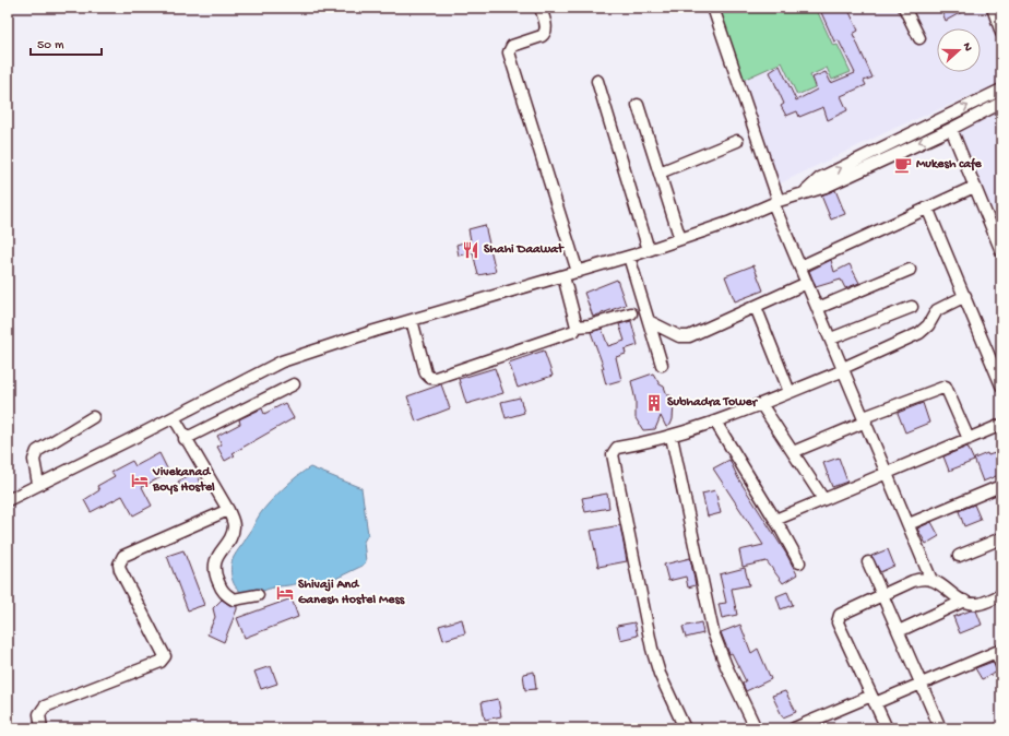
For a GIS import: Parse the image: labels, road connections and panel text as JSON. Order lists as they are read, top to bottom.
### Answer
{
  "places": {
    "cafe": ["Mukesh cafe"],
    "restaurant": ["Shahi Daawat"],
    "building": ["Subhadra Tower"],
    "hotel": ["Vivekanad Boys Hostel", "Shivaji And Ganesh Hostel Mess"]
  },
  "scale_bar": "50 m",
  "north": "right"
}
